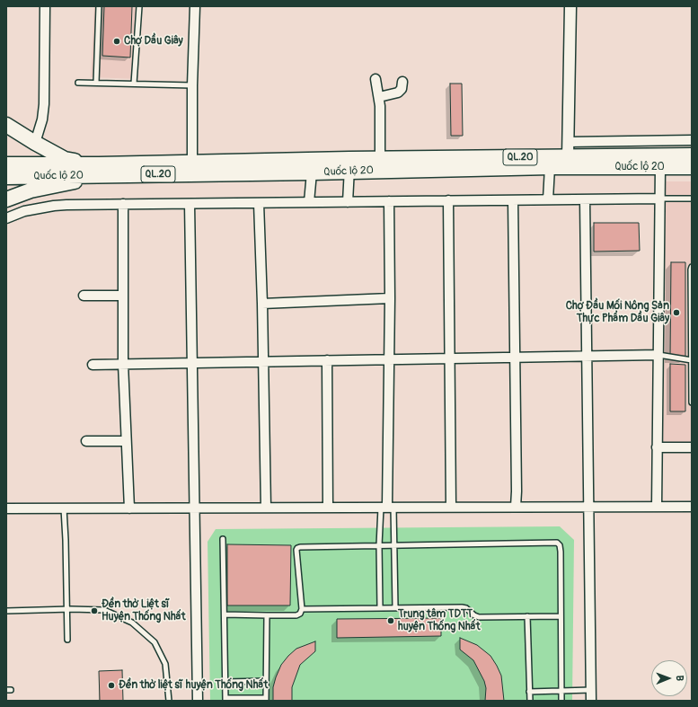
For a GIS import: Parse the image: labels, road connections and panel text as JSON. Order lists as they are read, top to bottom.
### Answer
{
  "streets": {
    "highway": ["QL.20", "Quốc lộ 20"]
  },
  "crossings": [
    ["QL.20", "Quốc lộ 20"]
  ],
  "places": [
    "Chợ Dầu Giây",
    "Chợ Đầu Mối Nông Sản Thực Phẩm Dầu Giây",
    "Đền thờ Liệt sĩ Huyện Thống Nhất",
    "Trung tâm TDTT huyện Thống Nhất",
    "Đền thờ liệt sĩ huyện Thống Nhất"
  ],
  "north": "right"
}
